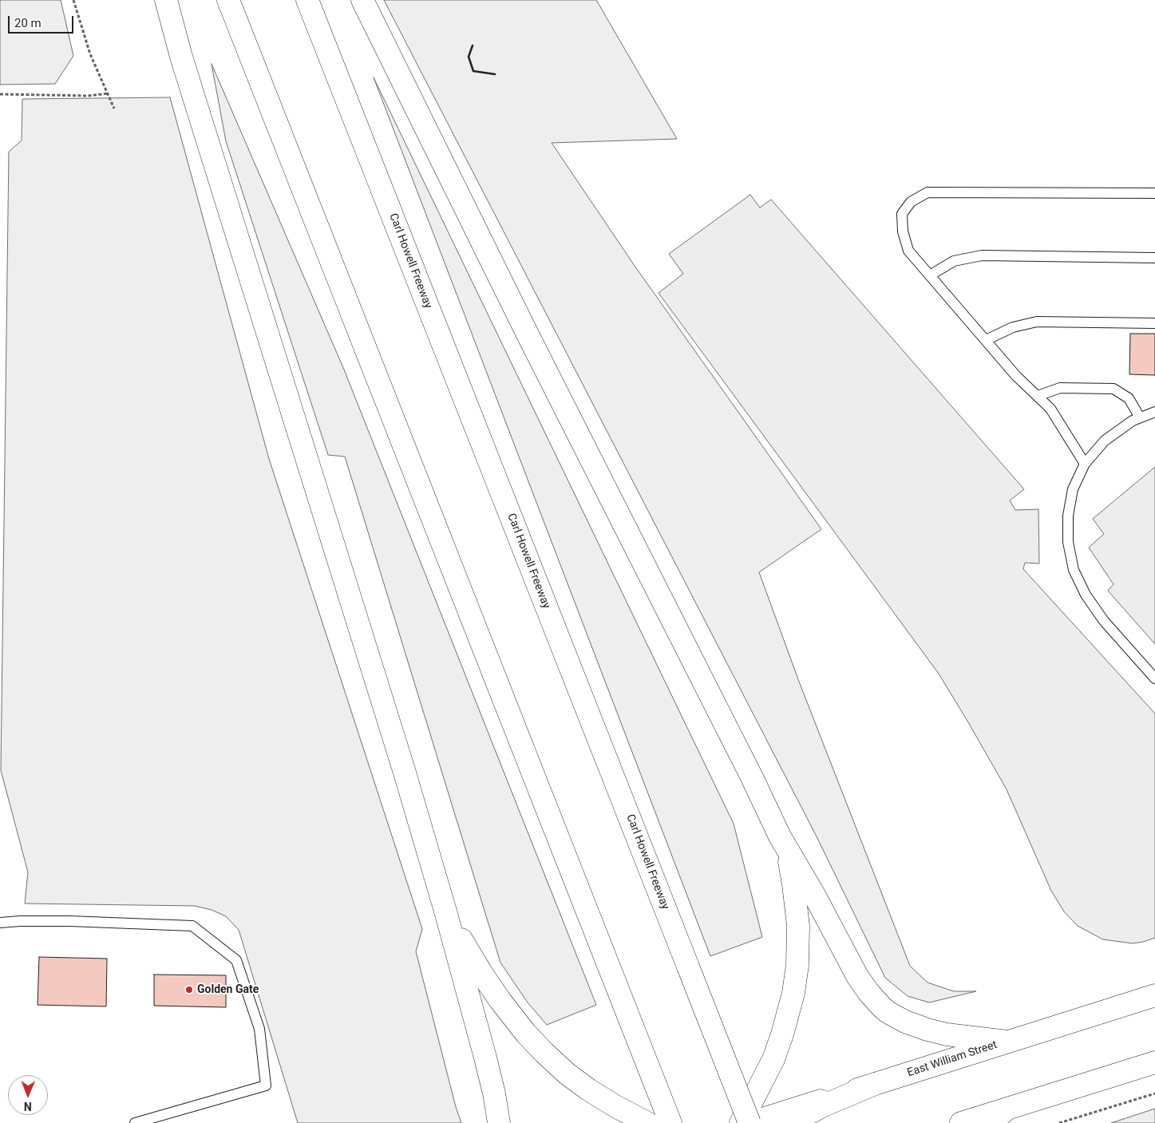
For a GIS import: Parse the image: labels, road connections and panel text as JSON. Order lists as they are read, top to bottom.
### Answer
{
  "streets": {
    "main road": ["Carl Howell Freeway", "East William Street"]
  },
  "crossings": [
    ["Carl Howell Freeway", "East William Street"]
  ],
  "places": ["Golden Gate"],
  "scale_bar": "20 m",
  "north": "bottom"
}
